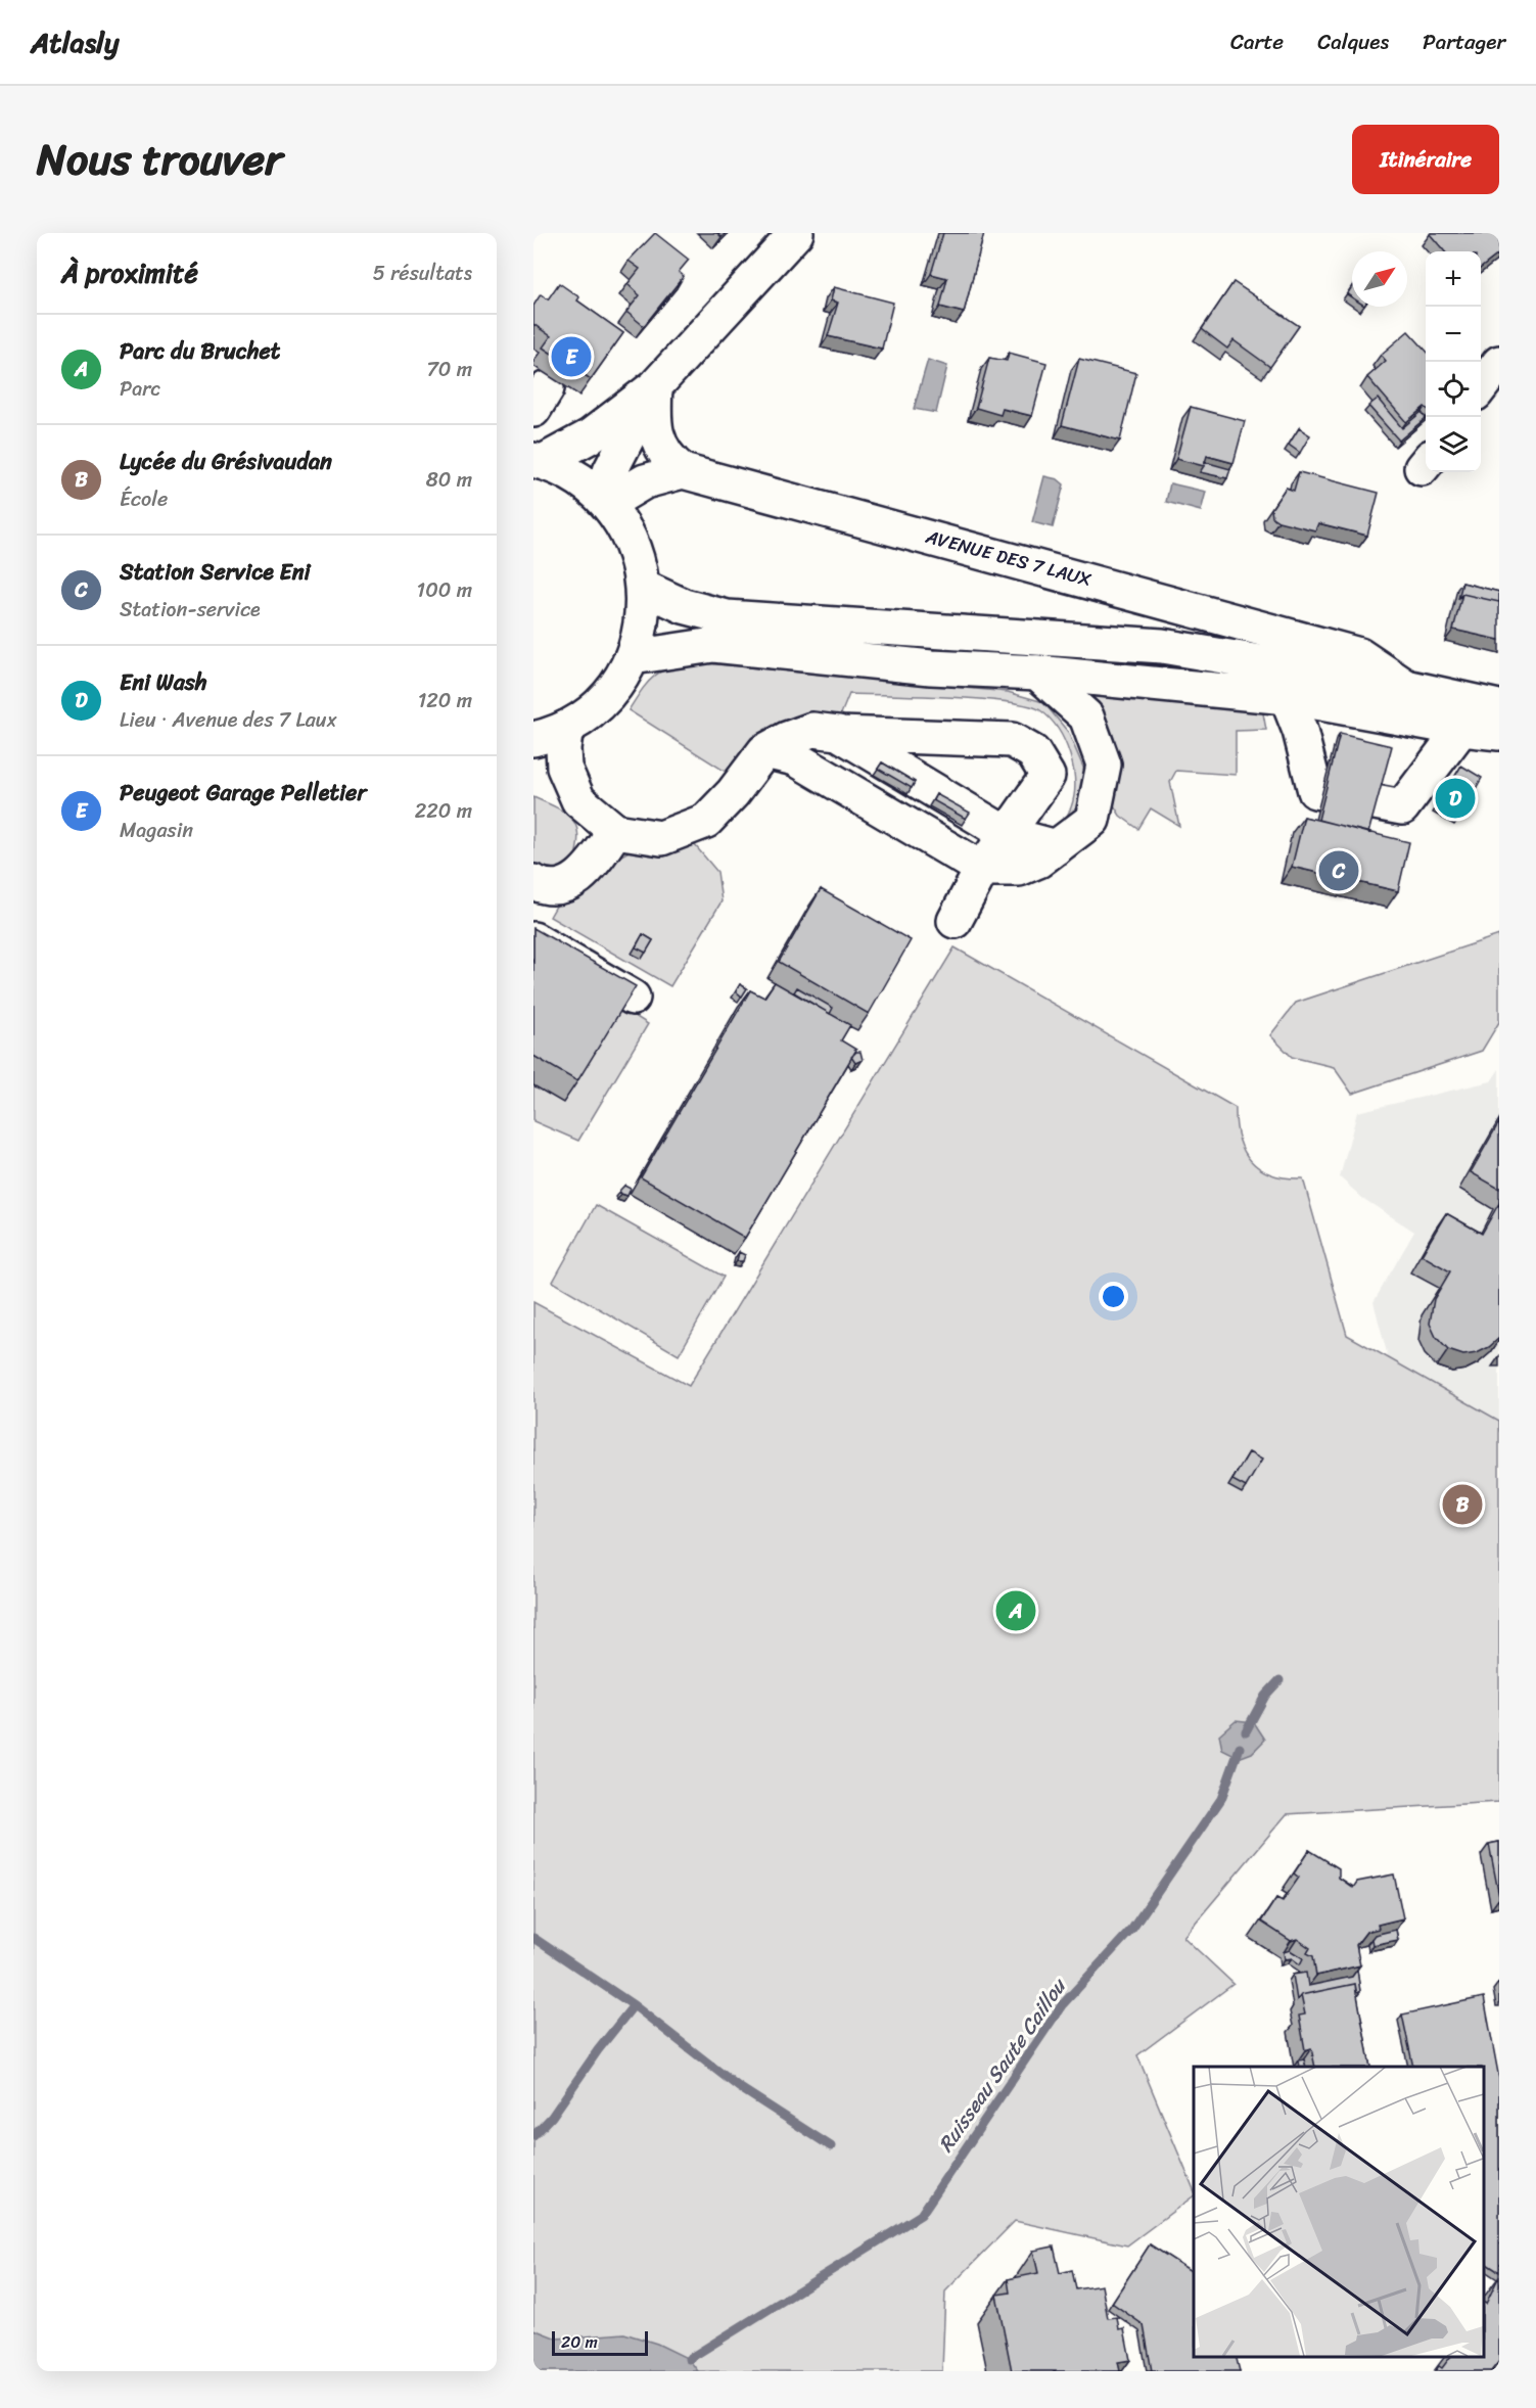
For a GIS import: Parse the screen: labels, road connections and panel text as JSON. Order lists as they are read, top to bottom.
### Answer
{
  "streets": {
    "main road": ["AVENUE DES 7 LAUX"]
  },
  "water": ["Ruisseau Saute Caillou"],
  "scale_bar": "20 m",
  "north": "top right",
  "page": {
    "header": "Atlasly",
    "nav": ["Carte", "Calques", "Partager"],
    "title": "Nous trouver",
    "buttons": "Itinéraire",
    "heading": ["À proximité", "5 résultats"],
    "map_buttons": ["+", "−"],
    "list": [
      {
        "mark": "A",
        "name": "Parc du Bruchet",
        "note": "Parc",
        "value": "70 m"
      },
      {
        "mark": "B",
        "name": "Lycée du Grésivaudan",
        "note": "École",
        "value": "80 m"
      },
      {
        "mark": "C",
        "name": "Station Service Eni",
        "note": "Station-service",
        "value": "100 m"
      },
      {
        "mark": "D",
        "name": "Eni Wash",
        "note": "Lieu · Avenue des 7 Laux",
        "value": "120 m"
      },
      {
        "mark": "E",
        "name": "Peugeot Garage Pelletier",
        "note": "Magasin",
        "value": "220 m"
      }
    ],
    "pins": [
      "E",
      "D",
      "C",
      "B",
      "A"
    ],
    "scale": "20 m"
  }
}
